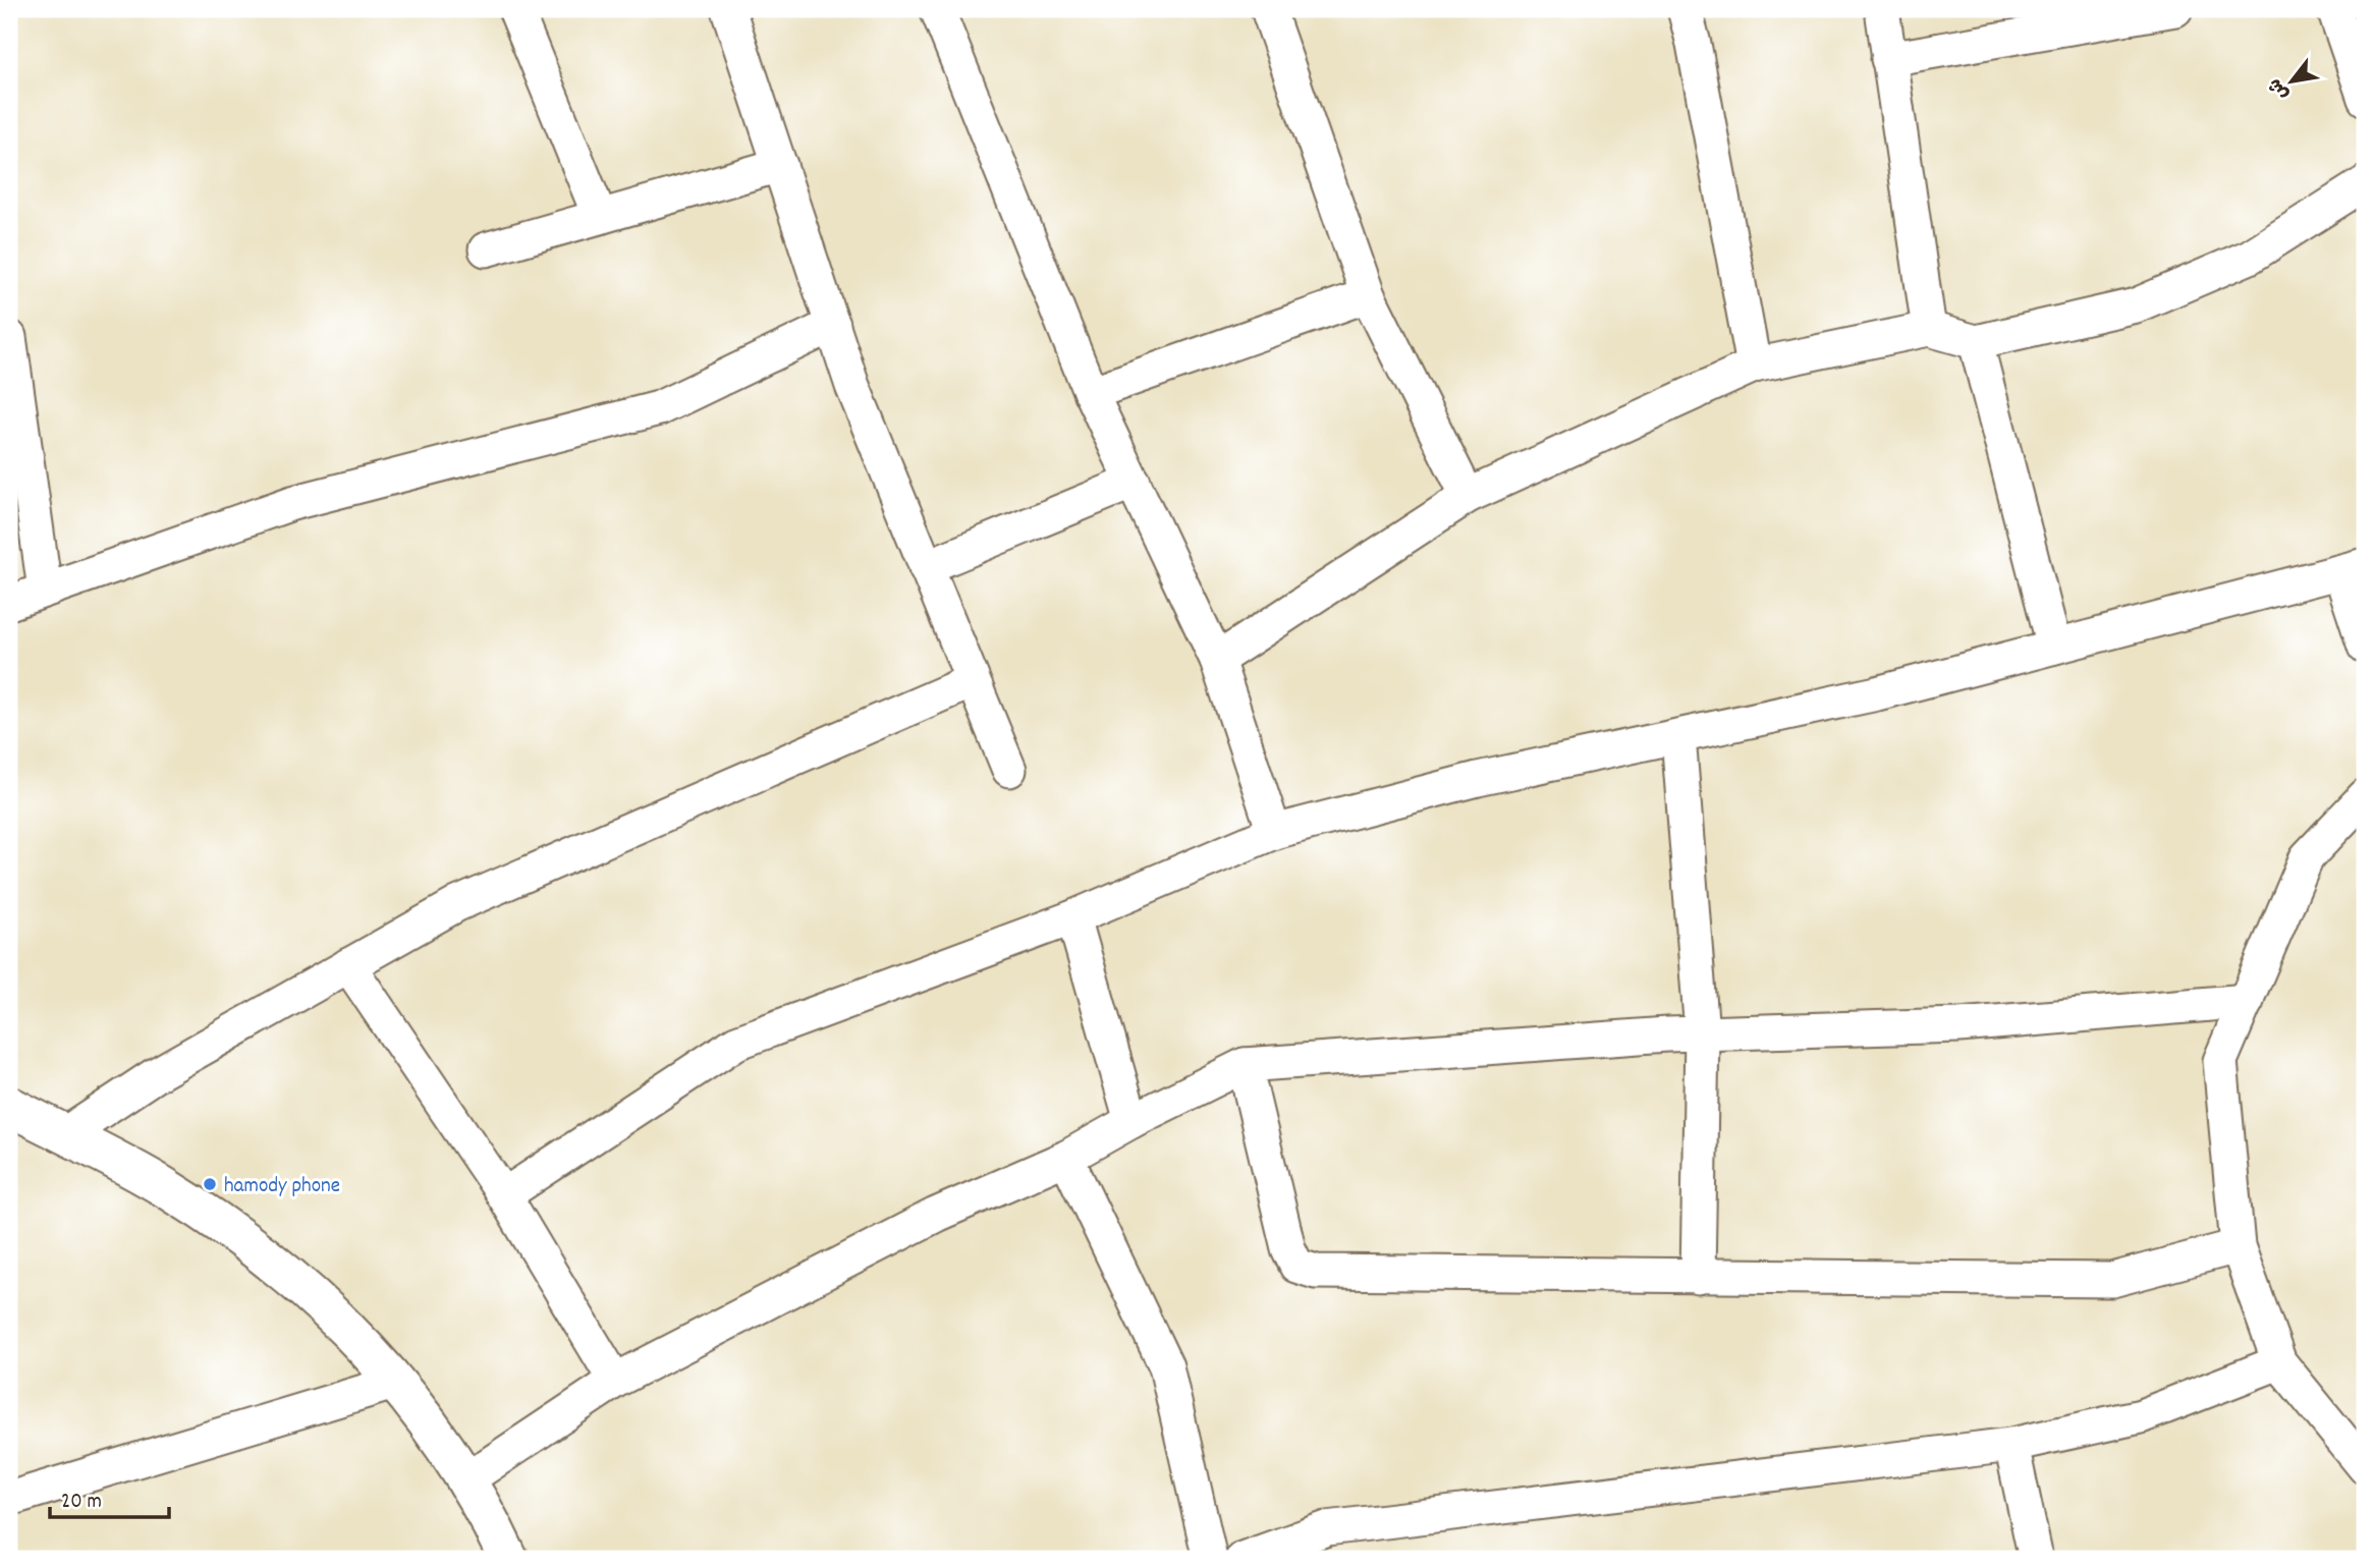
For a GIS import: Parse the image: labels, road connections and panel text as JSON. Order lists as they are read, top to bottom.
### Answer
{
  "places": ["hamody phone"],
  "scale_bar": "20 m",
  "north": "bottom left"
}
